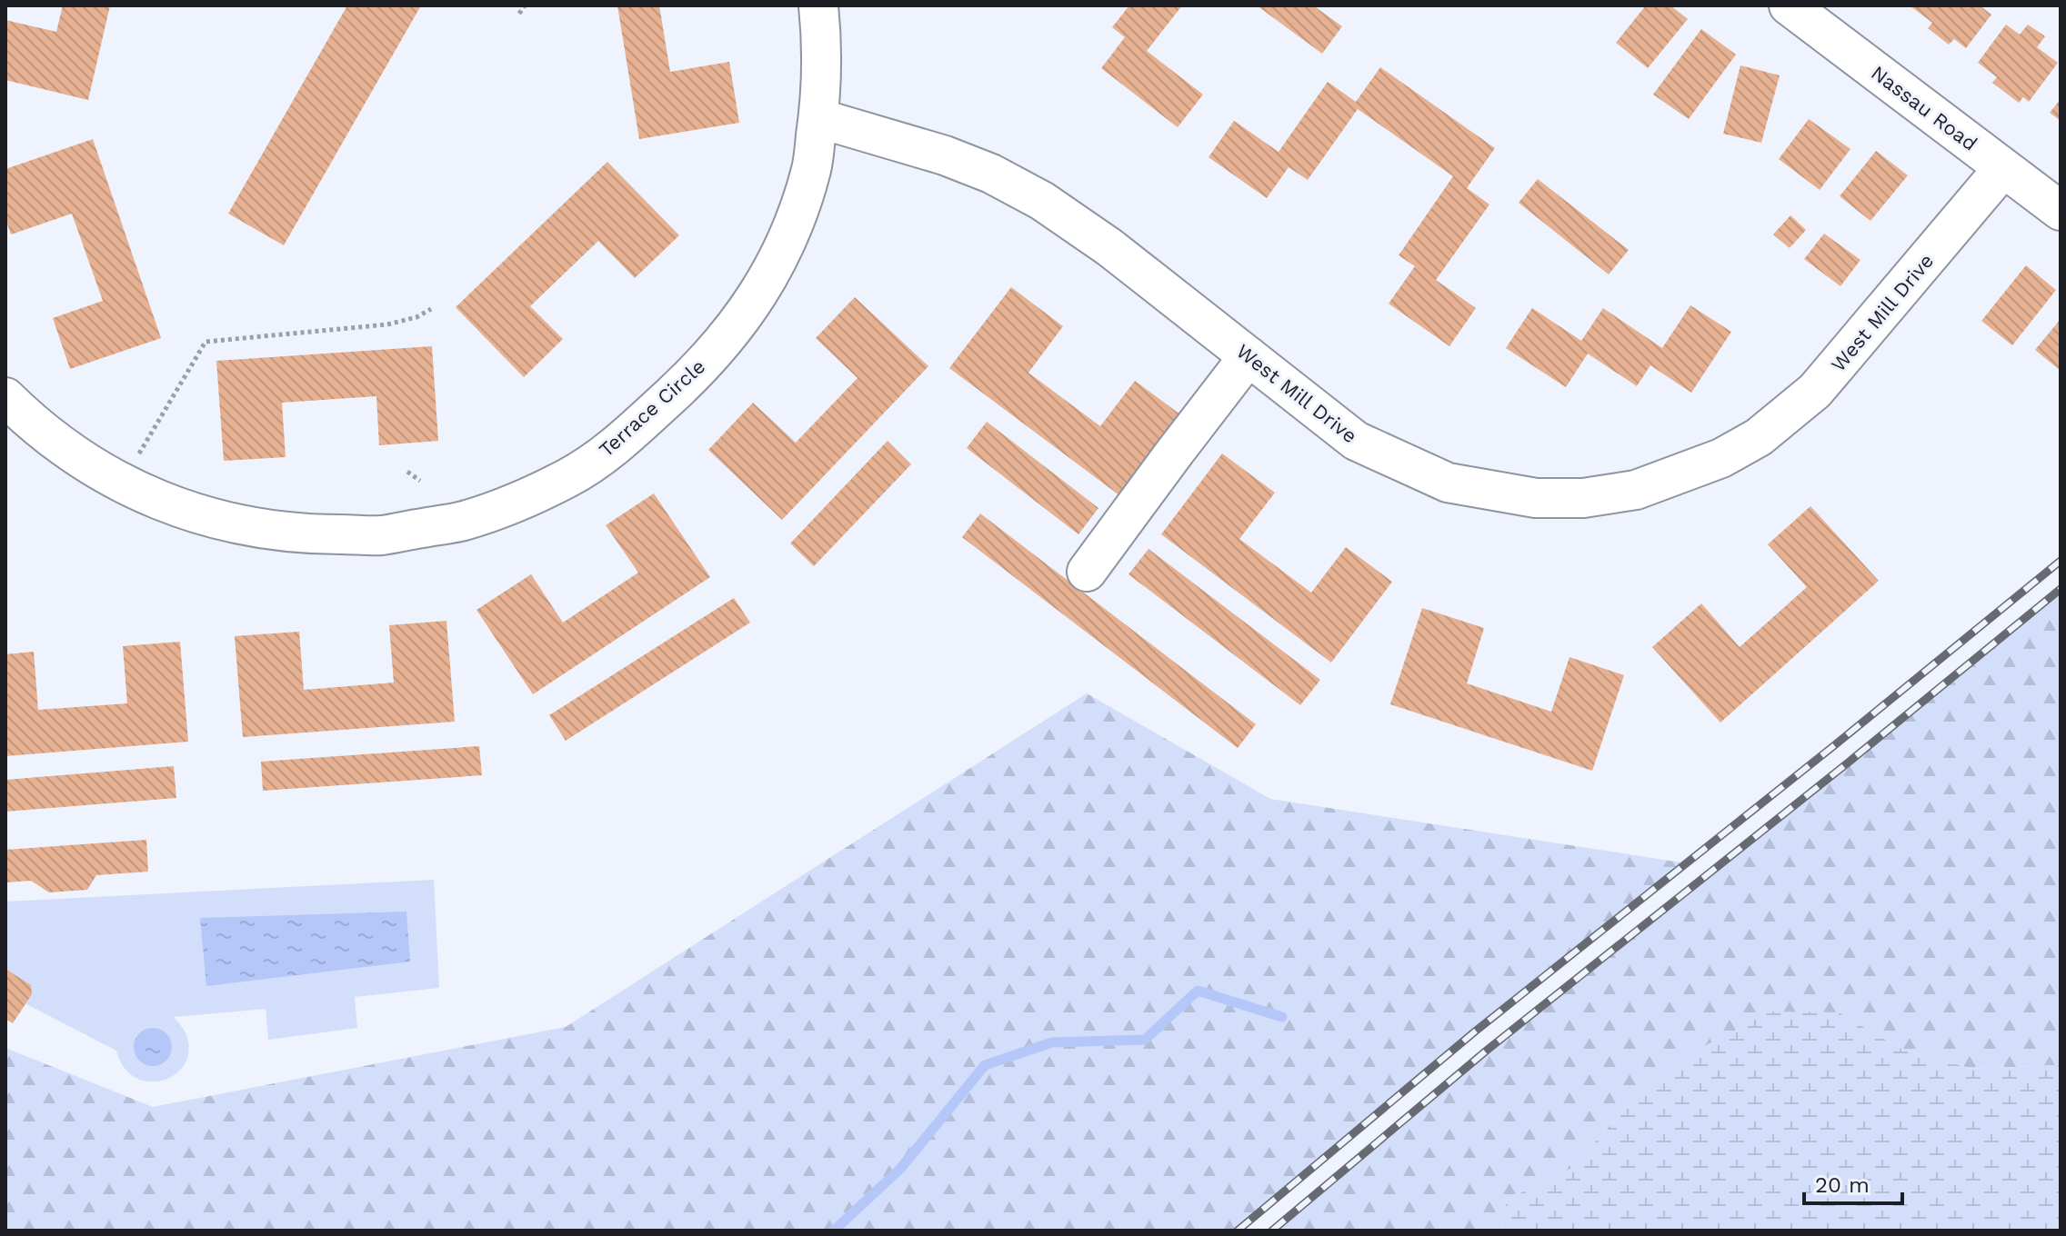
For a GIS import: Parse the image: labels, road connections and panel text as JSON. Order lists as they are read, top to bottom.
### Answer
{
  "streets": {
    "street": ["Nassau Road", "West Mill Drive", "Terrace Circle"]
  },
  "crossings": [
    ["Nassau Road", "West Mill Drive"],
    ["West Mill Drive", "Terrace Circle"]
  ],
  "scale_bar": "20 m"
}
